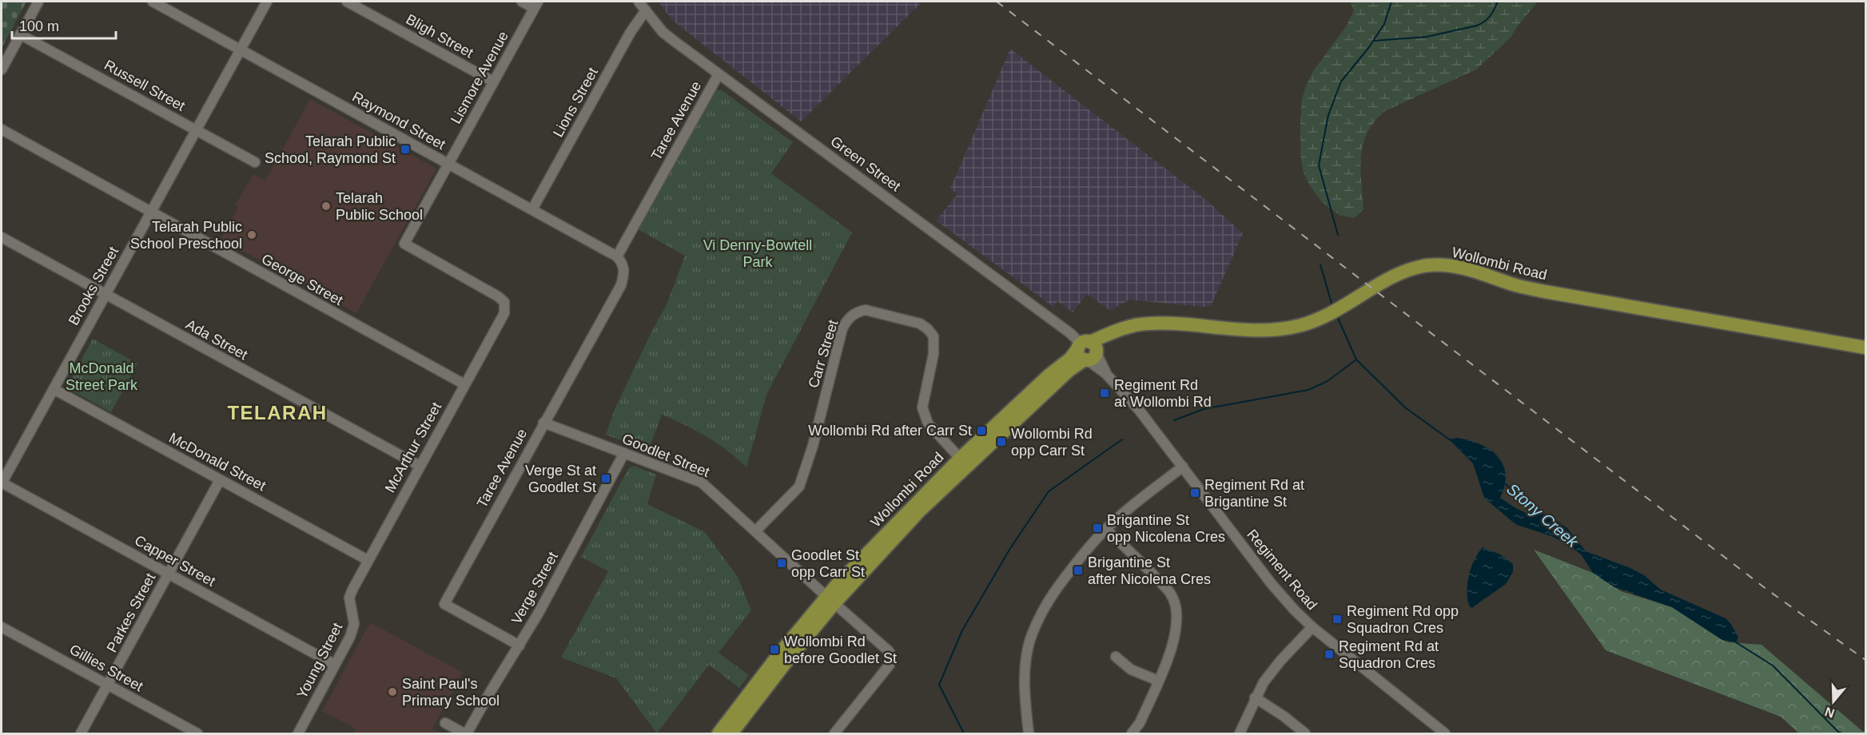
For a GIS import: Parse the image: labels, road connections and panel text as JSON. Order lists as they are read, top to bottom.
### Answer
{
  "streets": {
    "main road": ["Wollombi Road"],
    "street": [
      "Bligh Street",
      "Lismore Avenue",
      "Russell Street",
      "Lions Street",
      "Raymond Street",
      "Taree Avenue",
      "Green Street",
      "George Street",
      "Brooks Street",
      "Ada Street",
      "Carr Street",
      "McArthur Street",
      "Goodlet Street",
      "McDonald Street",
      "Capper Street",
      "Regiment Road",
      "Verge Street",
      "Parkes Street",
      "Young Street",
      "Gillies Street"
    ]
  },
  "crossings": [
    ["Bligh Street", "Lismore Avenue"],
    ["Lismore Avenue", "Raymond Street"],
    ["Lismore Avenue", "McArthur Street"],
    ["Russell Street", "Brooks Street"],
    ["Lions Street", "Raymond Street"],
    ["Lions Street", "Green Street"],
    ["Raymond Street", "Taree Avenue"],
    ["Raymond Street", "Brooks Street"],
    ["Taree Avenue", "Green Street"],
    ["Taree Avenue", "Goodlet Street"],
    ["Taree Avenue", "Verge Street"],
    ["Green Street", "Wollombi Road"],
    ["Green Street", "Regiment Road"],
    ["Wollombi Road", "Carr Street"],
    ["Wollombi Road", "Goodlet Street"],
    ["Wollombi Road", "Regiment Road"],
    ["George Street", "Brooks Street"],
    ["George Street", "McArthur Street"],
    ["Brooks Street", "Ada Street"],
    ["Brooks Street", "McDonald Street"],
    ["Brooks Street", "Capper Street"],
    ["Ada Street", "McArthur Street"],
    ["Carr Street", "Goodlet Street"],
    ["McArthur Street", "McDonald Street"],
    ["McArthur Street", "Young Street"],
    ["Goodlet Street", "Verge Street"],
    ["McDonald Street", "Parkes Street"],
    ["Capper Street", "Parkes Street"],
    ["Capper Street", "Young Street"],
    ["Parkes Street", "Gillies Street"]
  ],
  "districts": ["TELARAH"],
  "water": ["Stony Creek"],
  "parks": ["Vi Denny-Bowtell Park", "McDonald Street Park"],
  "places": {
    "transit": [
      "Telarah Public School, Raymond St",
      "Regiment Rd at Wollombi Rd",
      "Wollombi Rd after Carr St",
      "Wollombi Rd opp Carr St",
      "Verge St at Goodlet St",
      "Regiment Rd at Brigantine St",
      "Brigantine St opp Nicolena Cres",
      "Goodlet St opp Carr St",
      "Brigantine St after Nicolena Cres",
      "Regiment Rd opp Squadron Cres",
      "Wollombi Rd before Goodlet St",
      "Regiment Rd at Squadron Cres"
    ],
    "other": ["Telarah Public School", "Telarah Public School Preschool", "Saint Paul's Primary School"]
  },
  "scale_bar": "100 m",
  "north": "bottom"
}
